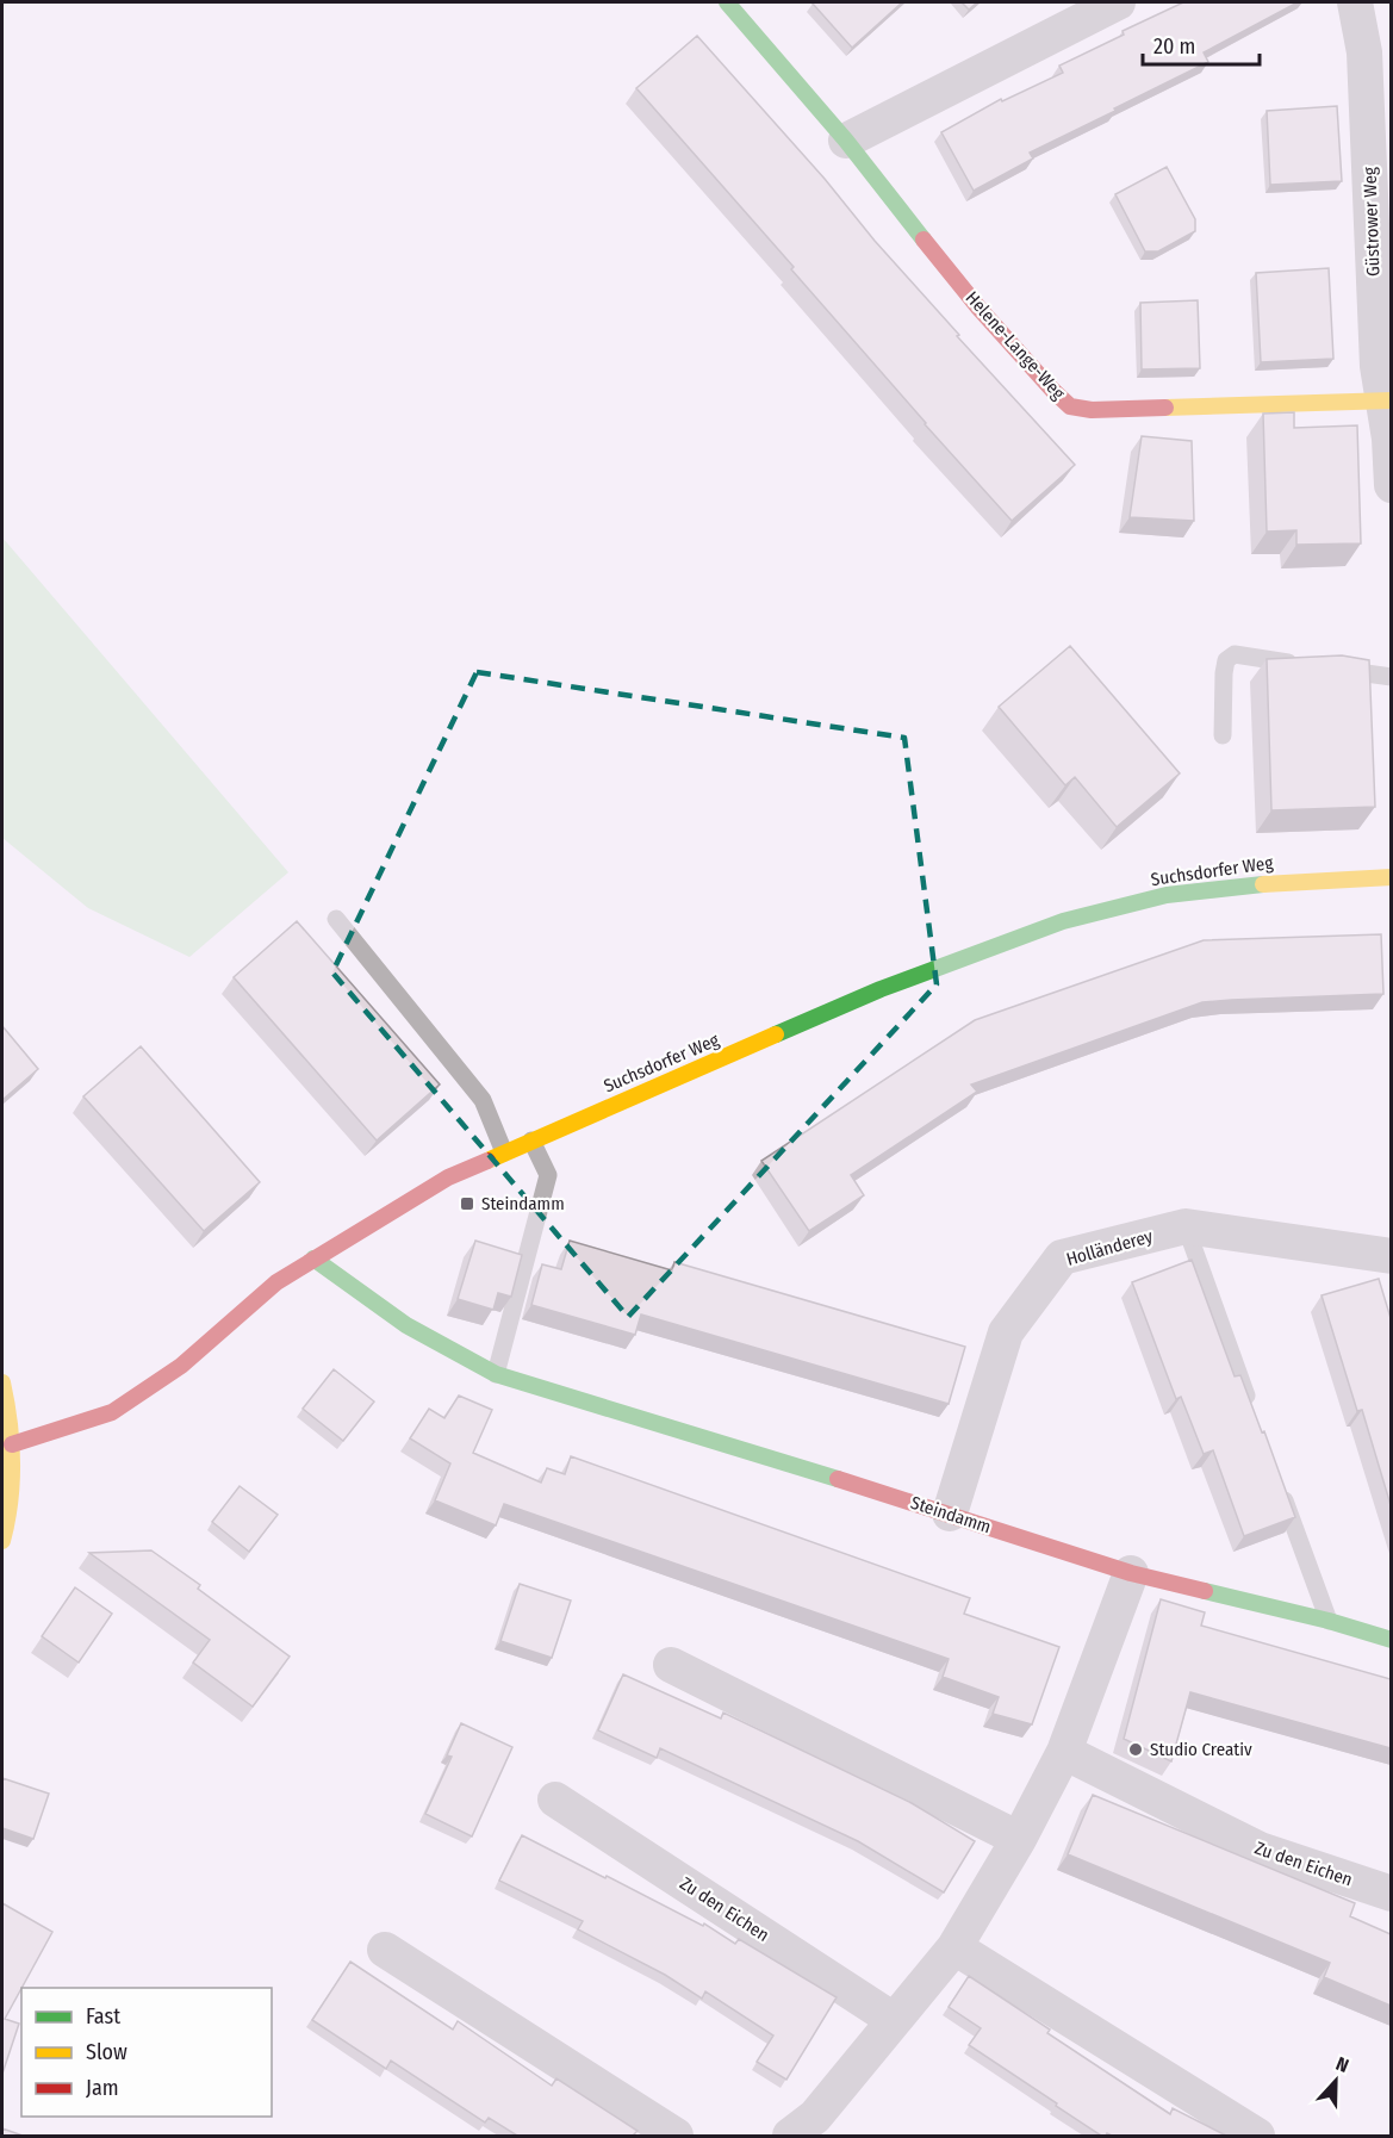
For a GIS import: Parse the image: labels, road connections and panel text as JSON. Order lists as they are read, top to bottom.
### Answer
{
  "streets": {
    "street": [
      "Güstrower Weg",
      "Helene-Lange-Weg",
      "Suchsdorfer Weg",
      "Holländerey",
      "Steindamm",
      "Zu den Eichen"
    ]
  },
  "crossings": [
    ["Güstrower Weg", "Helene-Lange-Weg"],
    ["Suchsdorfer Weg", "Steindamm"],
    ["Holländerey", "Steindamm"]
  ],
  "places": {
    "transit": ["Steindamm"],
    "other": ["Studio Creativ"]
  },
  "legend": ["Fast", "Slow", "Jam"],
  "scale_bar": "20 m",
  "north": "top"
}
